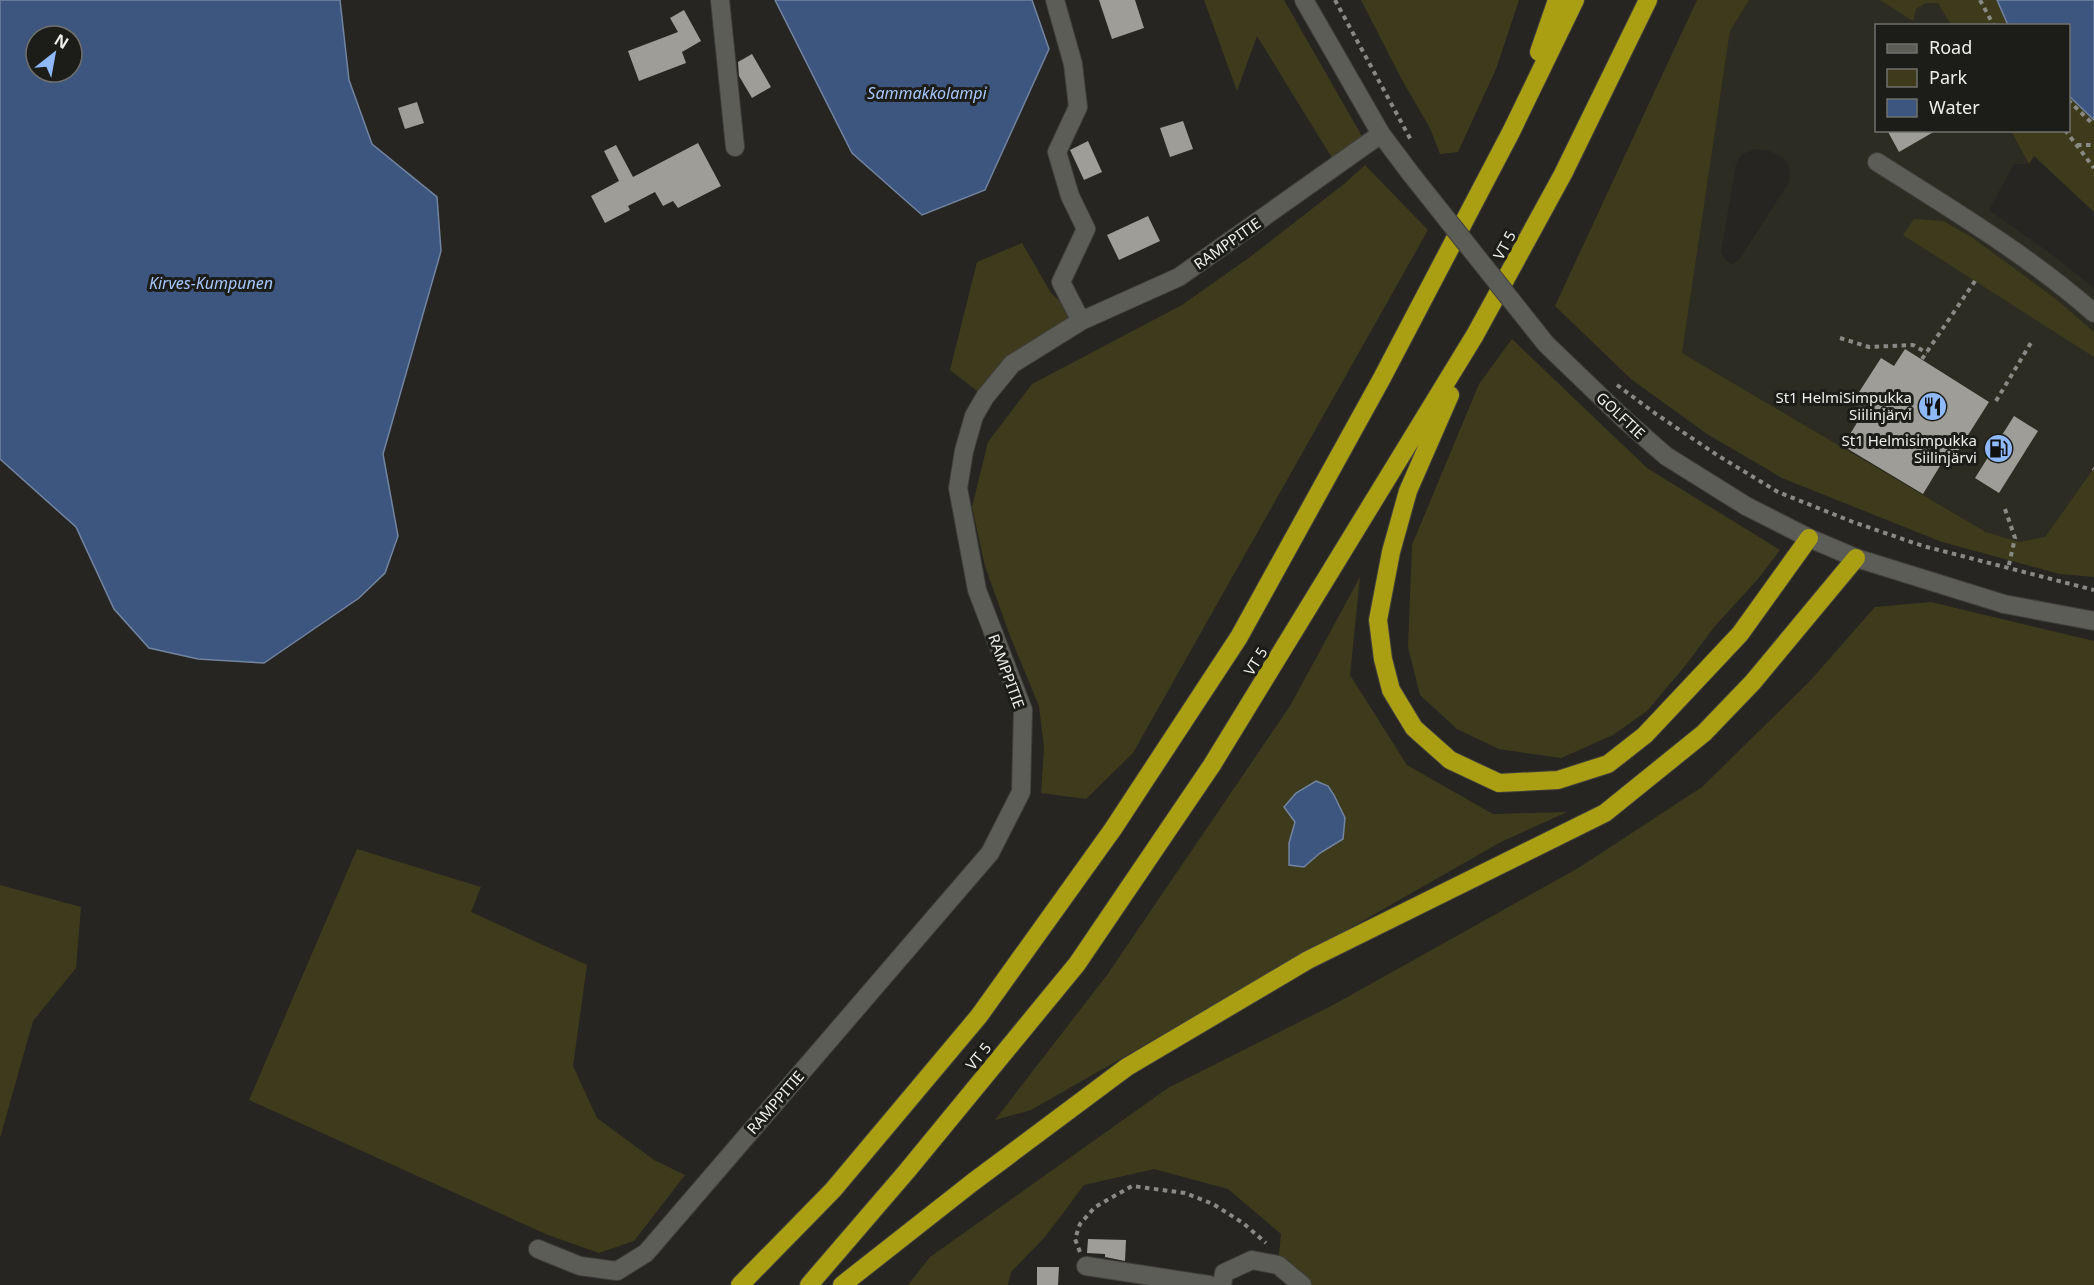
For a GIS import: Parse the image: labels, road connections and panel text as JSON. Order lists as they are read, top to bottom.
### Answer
{
  "streets": {
    "highway": ["VT 5"],
    "street": ["RAMPPITIE", "GOLFTIE"]
  },
  "crossings": [
    ["RAMPPITIE", "GOLFTIE"]
  ],
  "water": ["Sammakkolampi", "Kirves-Kumpunen"],
  "places": {
    "restaurant": ["St1 HelmiSimpukka Siilinjärvi"],
    "fuel station": ["St1 Helmisimpukka Siilinjärvi"]
  },
  "legend": ["Road", "Park", "Water"],
  "north": "top right"
}
